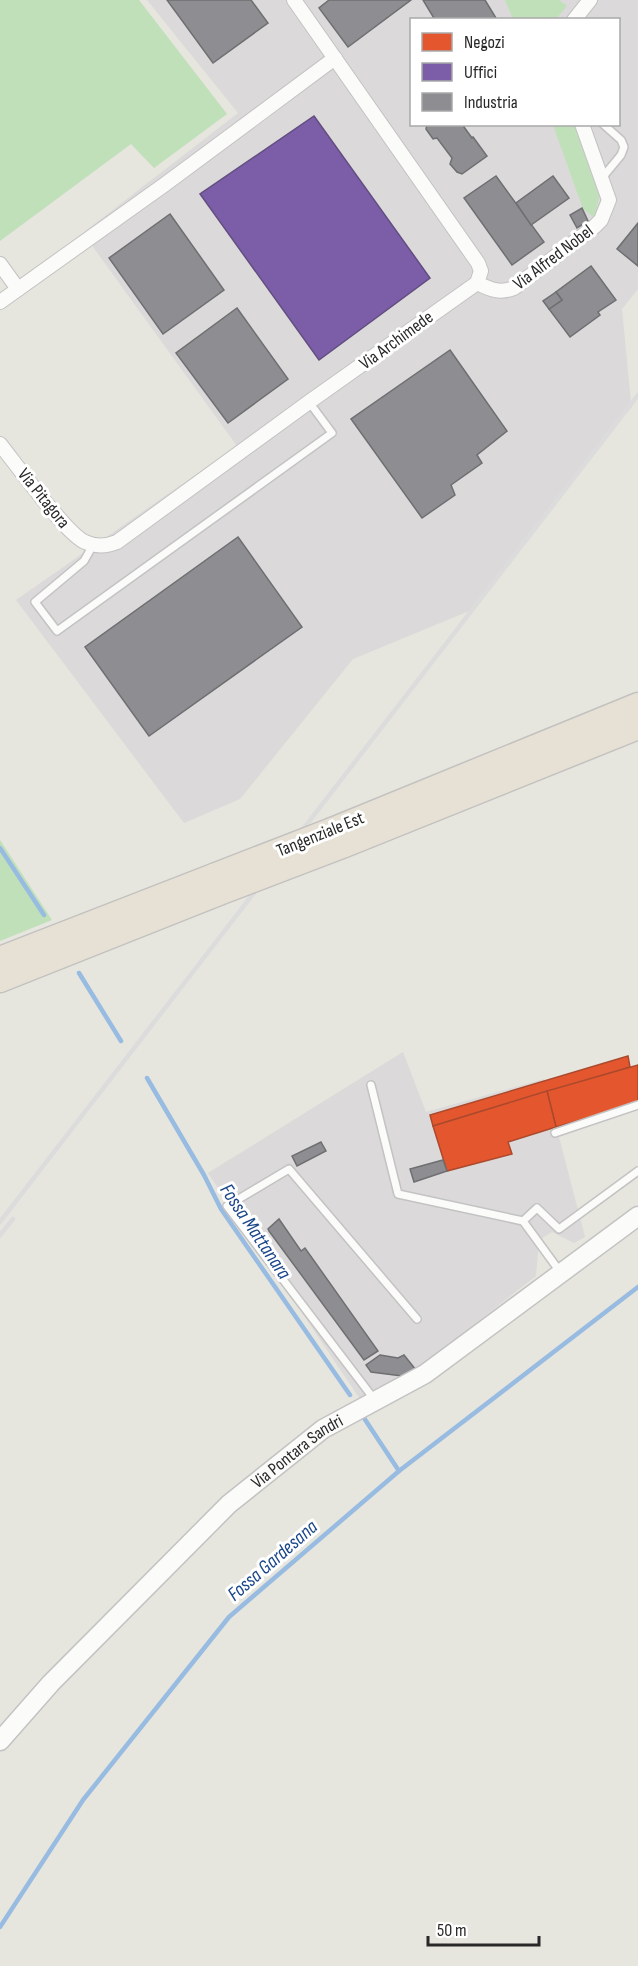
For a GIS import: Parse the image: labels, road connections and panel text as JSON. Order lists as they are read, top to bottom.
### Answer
{
  "streets": {
    "highway": ["Tangenziale Est"],
    "street": [
      "Via Alfred Nobel",
      "Via Archimede",
      "Via Pitagora",
      "Via Pontara Sandri"
    ]
  },
  "crossings": [
    ["Via Alfred Nobel", "Via Archimede"],
    ["Via Archimede", "Via Pitagora"]
  ],
  "water": ["Fossa Mattanara", "Fossa Gardesana"],
  "legend": ["Negozi", "Uffici", "Industria"],
  "scale_bar": "50 m"
}
